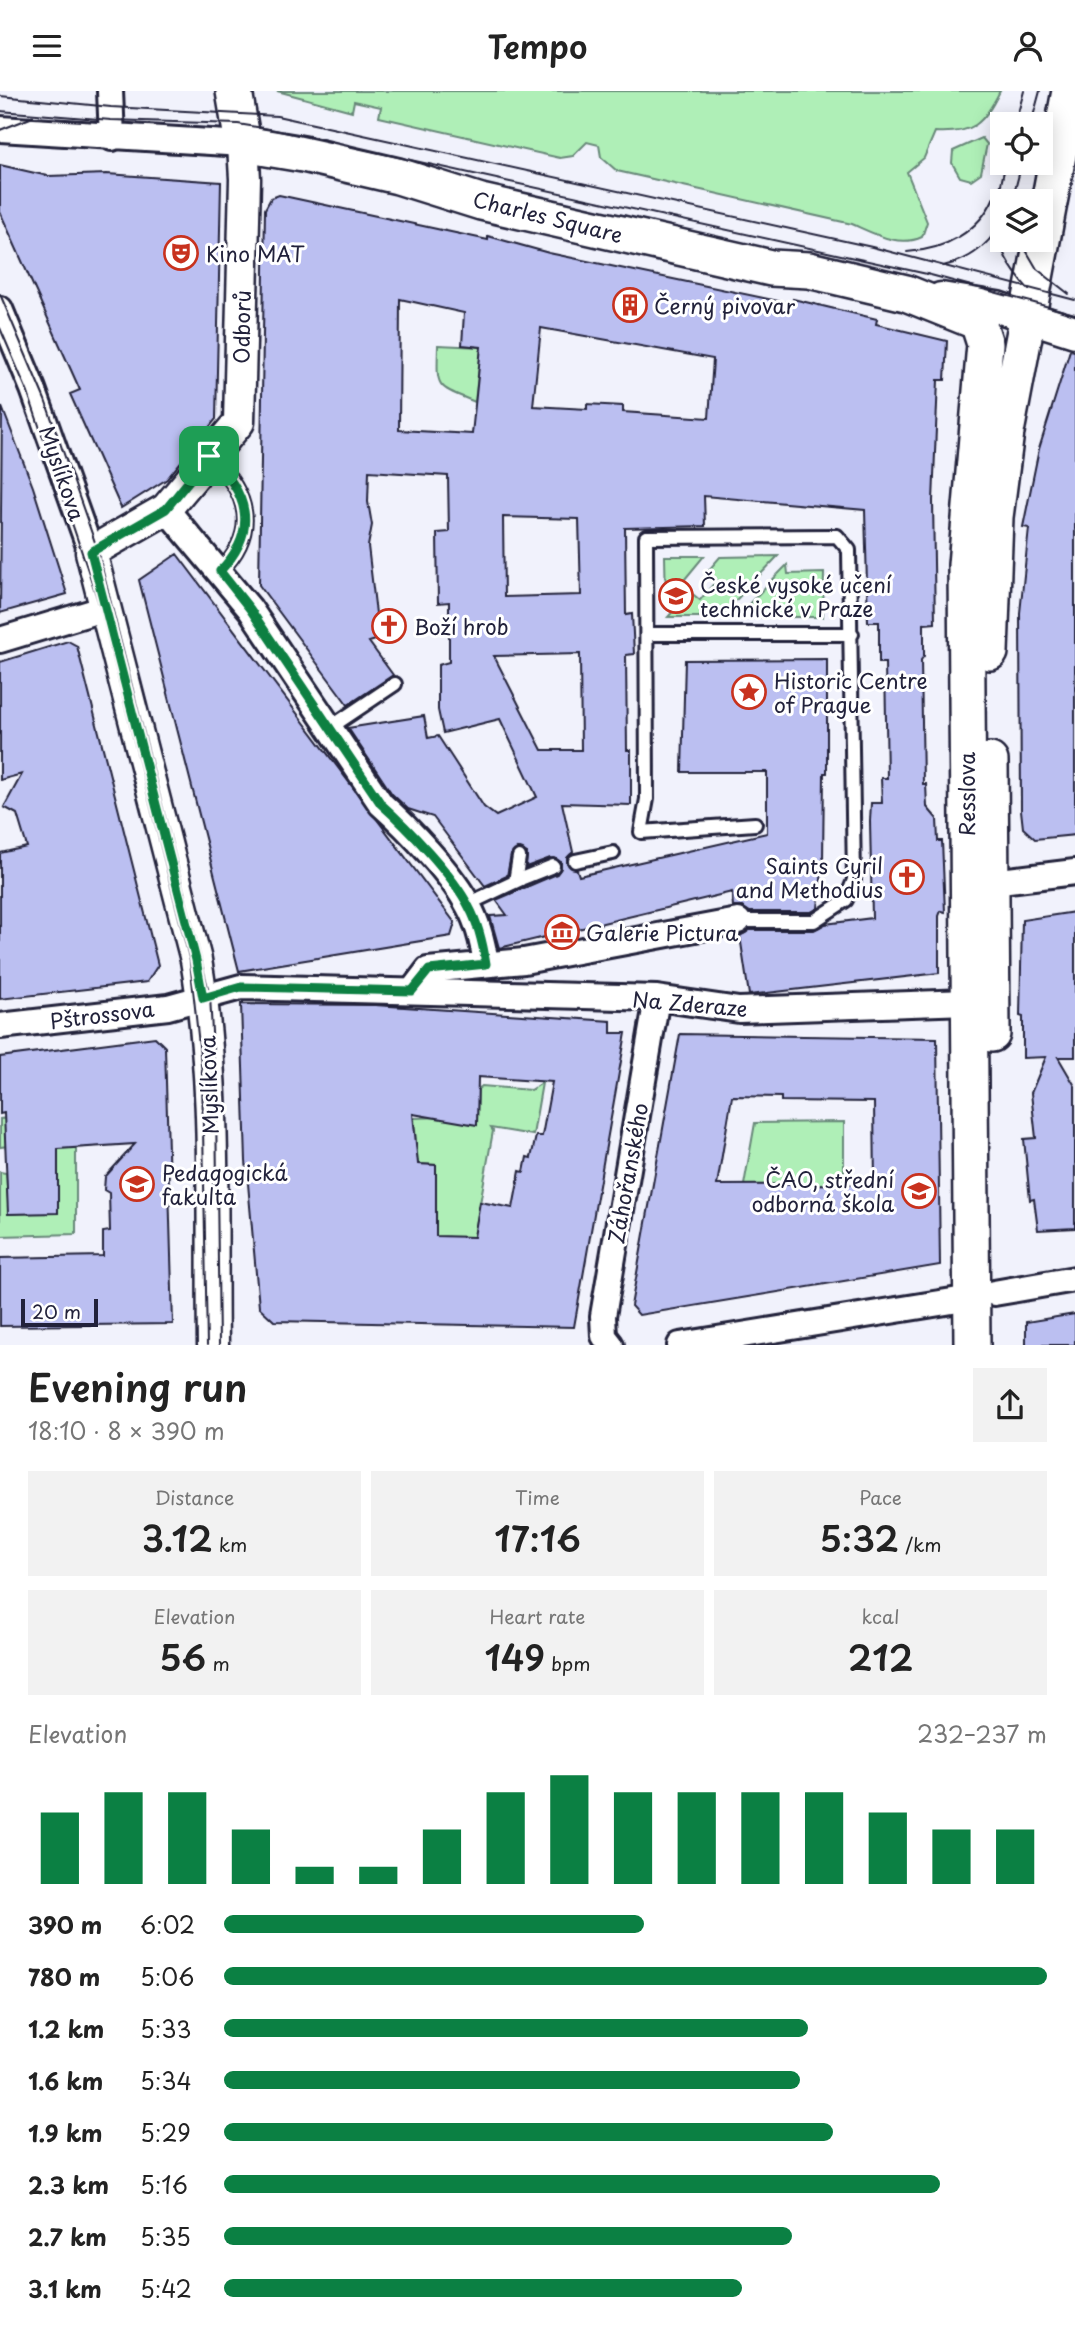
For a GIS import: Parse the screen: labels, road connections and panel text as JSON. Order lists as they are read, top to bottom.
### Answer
{
  "streets": {
    "main road": ["Charles Square", "Resslova"],
    "street": [
      "Odborů",
      "Myslíkova",
      "Na Zderaze",
      "Pštrossova",
      "Záhořanského"
    ]
  },
  "crossings": [
    ["Charles Square", "Odborů"],
    ["Charles Square", "Resslova"],
    ["Odborů", "Myslíkova"],
    ["Myslíkova", "Na Zderaze"],
    ["Myslíkova", "Pštrossova"],
    ["Resslova", "Na Zderaze"],
    ["Na Zderaze", "Pštrossova"],
    ["Na Zderaze", "Záhořanského"]
  ],
  "places": {
    "theatre": ["Kino MAT"],
    "building": ["Černý pivovar"],
    "school or university": ["České vysoké učení technické v Praze", "Pedagogická fakulta", "ČAO, střední odborná škola"],
    "church": ["Boží hrob", "Saints Cyril and Methodius"],
    "place": ["Historic Centre of Prague"],
    "museum": ["Galerie Pictura"]
  },
  "scale_bar": "20 m",
  "page": {
    "header": "Tempo",
    "scale": "20 m",
    "heading": ["Evening run", "18:10 · 8 × 390 m"],
    "stats": [
      ["Distance", "3.12 km"],
      ["Time", "17:16"],
      ["Pace", "5:32 /km"],
      ["Elevation", "56 m"],
      ["Heart rate", "149 bpm"],
      ["kcal", "212"]
    ],
    "chart": ["Elevation", "232–237 m"],
    "list": [
      {
        "name": "390 m",
        "note": "6:02"
      },
      {
        "name": "780 m",
        "note": "5:06"
      },
      {
        "name": "1.2 km",
        "note": "5:33"
      },
      {
        "name": "1.6 km",
        "note": "5:34"
      },
      {
        "name": "1.9 km",
        "note": "5:29"
      },
      {
        "name": "2.3 km",
        "note": "5:16"
      },
      {
        "name": "2.7 km",
        "note": "5:35"
      },
      {
        "name": "3.1 km",
        "note": "5:42"
      }
    ]
  }
}
